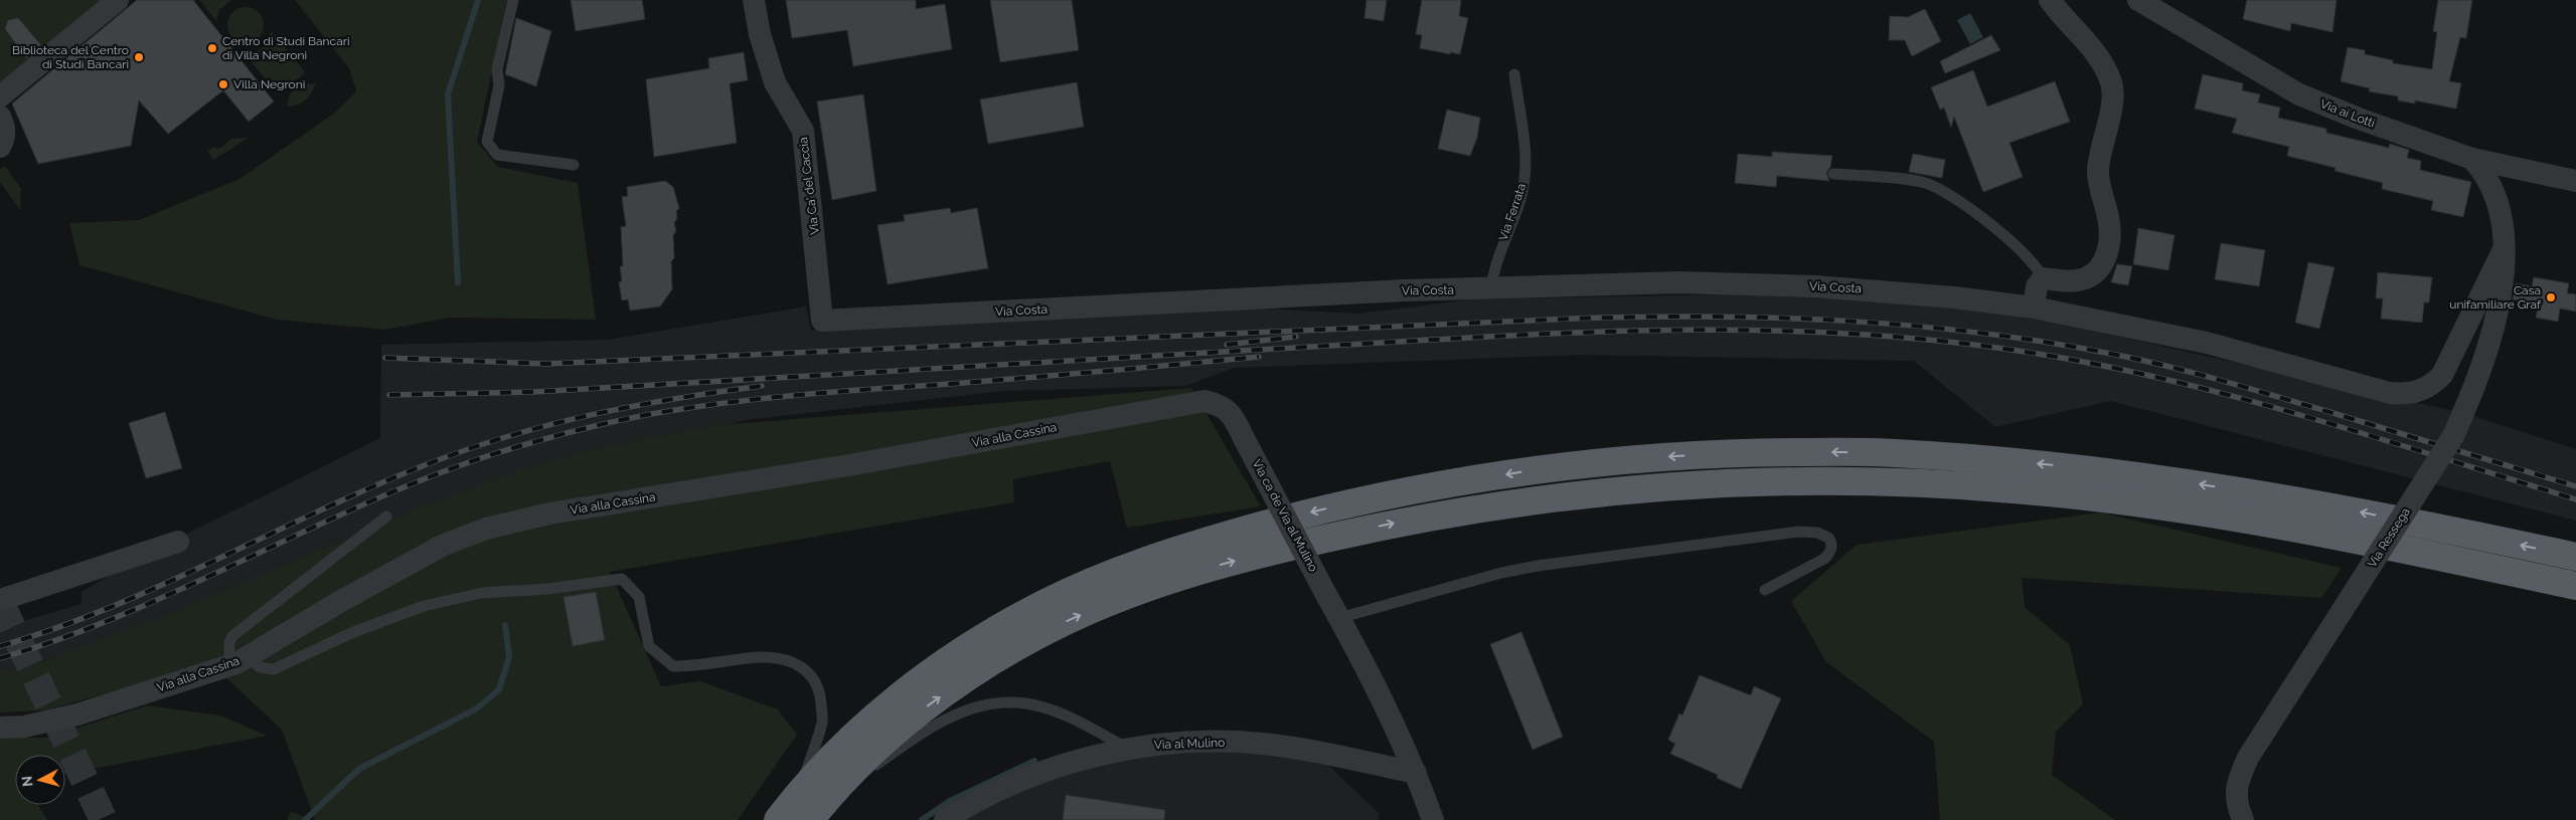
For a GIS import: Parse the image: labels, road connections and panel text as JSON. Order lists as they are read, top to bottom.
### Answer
{
  "streets": {
    "street": [
      "Via ai Lotti",
      "Via Ca' del Caccia",
      "Via Costa",
      "Via alla Cassina",
      "Via ca de Via al Mulino",
      "Via Ressega",
      "Via al Mulino"
    ],
    "lane": ["Via Ferrata"]
  },
  "crossings": [
    ["Via ai Lotti", "Via Ressega"],
    ["Via Ca' del Caccia", "Via Costa"],
    ["Via Ferrata", "Via Costa"],
    ["Via Costa", "Via Ressega"],
    ["Via alla Cassina", "Via ca de Via al Mulino"]
  ],
  "places": [
    "Centro di Studi Bancari di Villa Negroni",
    "Biblioteca del Centro di Studi Bancari",
    "Villa Negroni",
    "Casa unifamiliare Graf"
  ],
  "north": "left"
}
